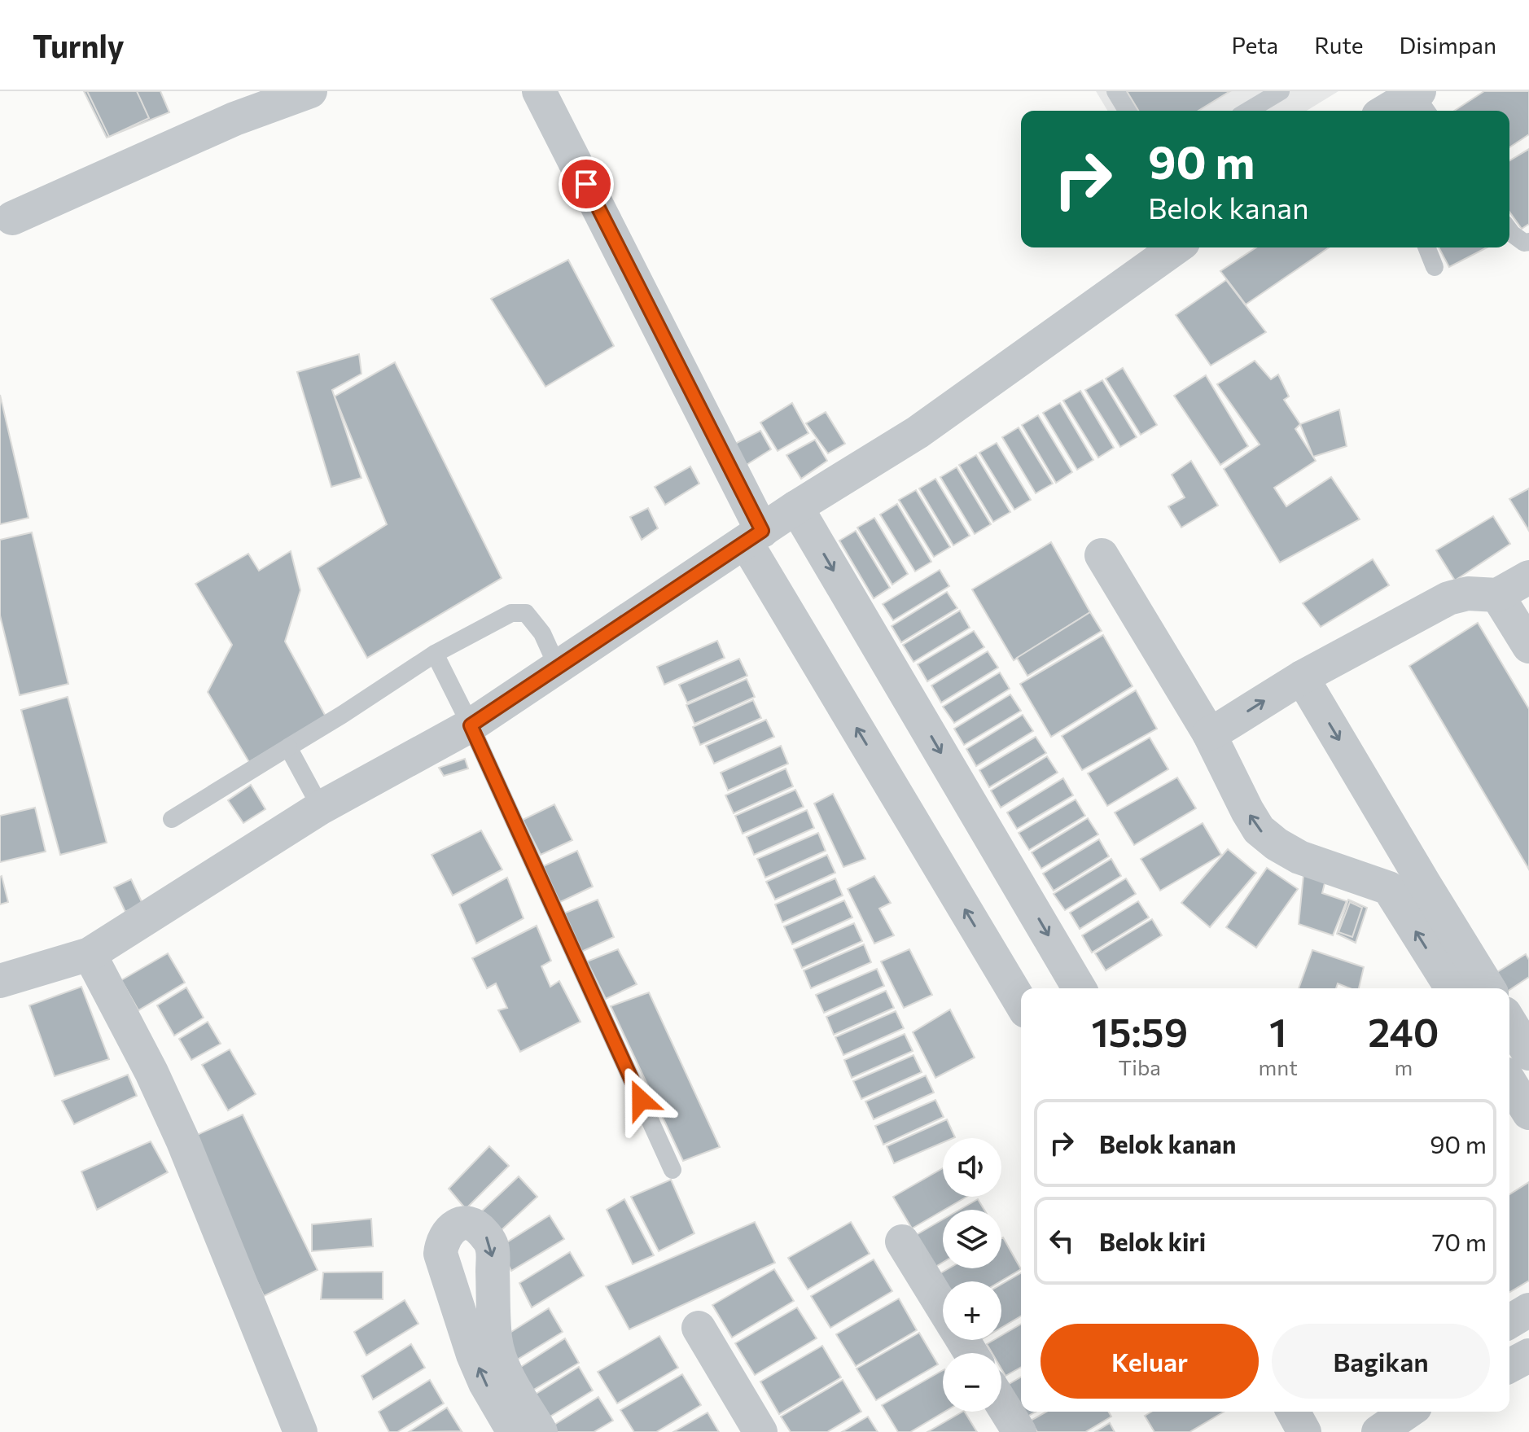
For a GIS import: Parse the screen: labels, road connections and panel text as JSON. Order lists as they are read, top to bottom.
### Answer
{
  "page": {
    "header": "Turnly",
    "nav": ["Peta", "Rute", "Disimpan"],
    "turn": ["90 m", "Belok kanan"],
    "eta": [
      "15:59",
      "Tiba",
      "1",
      "mnt",
      "240",
      "m"
    ],
    "list": [
      {
        "name": "Belok kanan",
        "value": "90 m"
      },
      {
        "name": "Belok kiri",
        "value": "70 m"
      }
    ],
    "map_buttons": ["+", "−"],
    "buttons": ["Keluar", "Bagikan"]
  }
}
